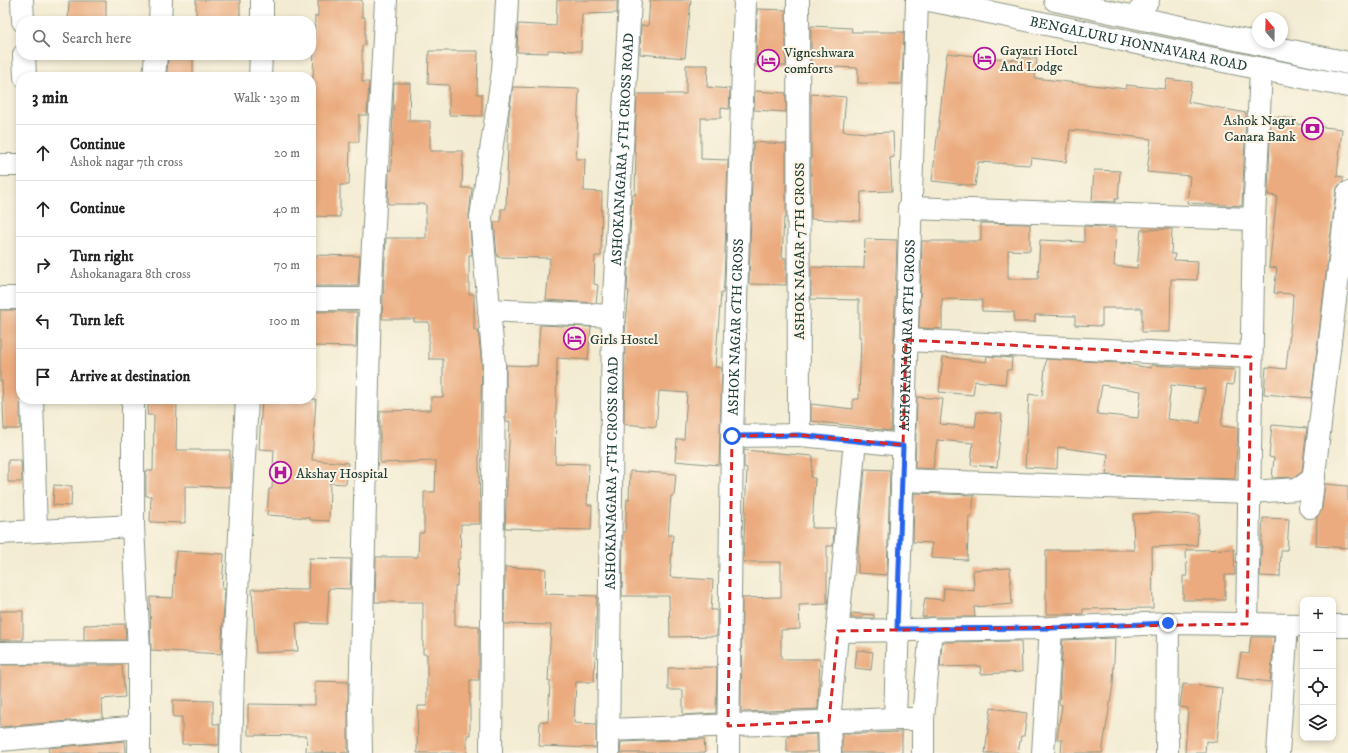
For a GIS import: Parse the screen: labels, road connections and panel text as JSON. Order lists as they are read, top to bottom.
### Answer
{
  "streets": {
    "street": [
      "BENGALURU HONNAVARA ROAD",
      "ASHOKANAGARA 5TH CROSS ROAD",
      "ASHOK NAGAR 7TH CROSS",
      "ASHOK NAGAR 6TH CROSS",
      "ASHOKANAGARA 8TH CROSS"
    ]
  },
  "places": {
    "hotel": ["Gayatri Hotel And Lodge", "Vigneshwara comforts", "Girls Hostel"],
    "bank": ["Ashok Nagar Canara Bank"],
    "hospital": ["Akshay Hospital"]
  },
  "north": "top",
  "page": {
    "search": "Search here",
    "heading": ["3 min", "Walk · 230 m"],
    "list": [
      ["Continue", "Ashok nagar 7th cross", "20 m"],
      ["Continue", "40 m"],
      ["Turn right", "Ashokanagara 8th cross", "70 m"],
      ["Turn left", "100 m"],
      "Arrive at destination"
    ],
    "map_buttons": ["+", "−"]
  }
}
